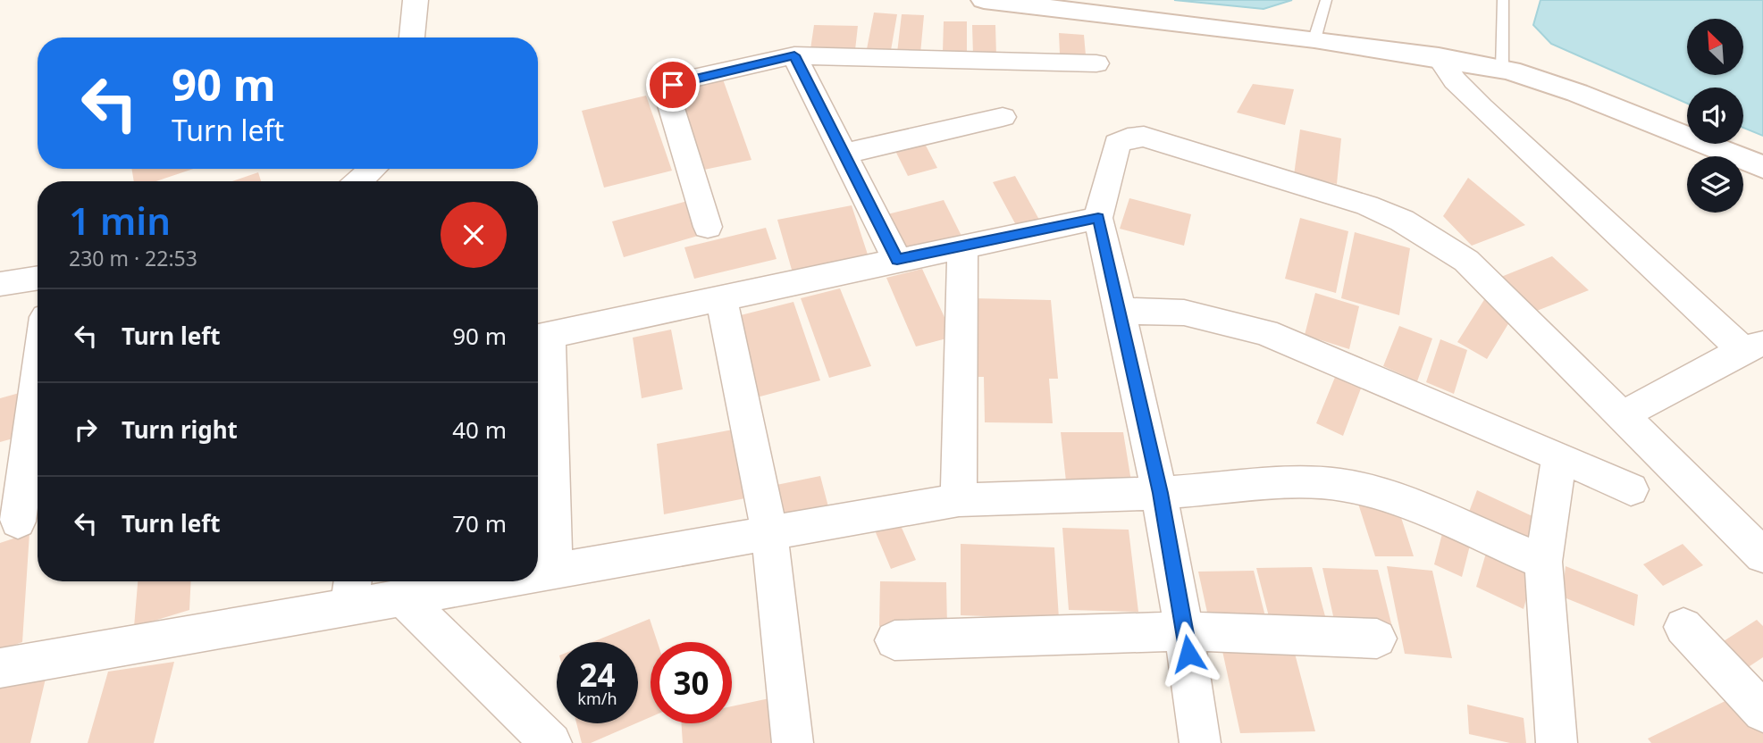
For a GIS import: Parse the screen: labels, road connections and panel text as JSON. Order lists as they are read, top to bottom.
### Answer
{
  "north": "top left",
  "page": {
    "turn": ["90 m", "Turn left"],
    "heading": ["1 min", "230 m · 22:53"],
    "list": [
      {
        "name": "Turn left",
        "value": "90 m"
      },
      {
        "name": "Turn right",
        "value": "40 m"
      },
      {
        "name": "Turn left",
        "value": "70 m"
      }
    ],
    "speed": "24 km/h",
    "limit": "30"
  }
}
